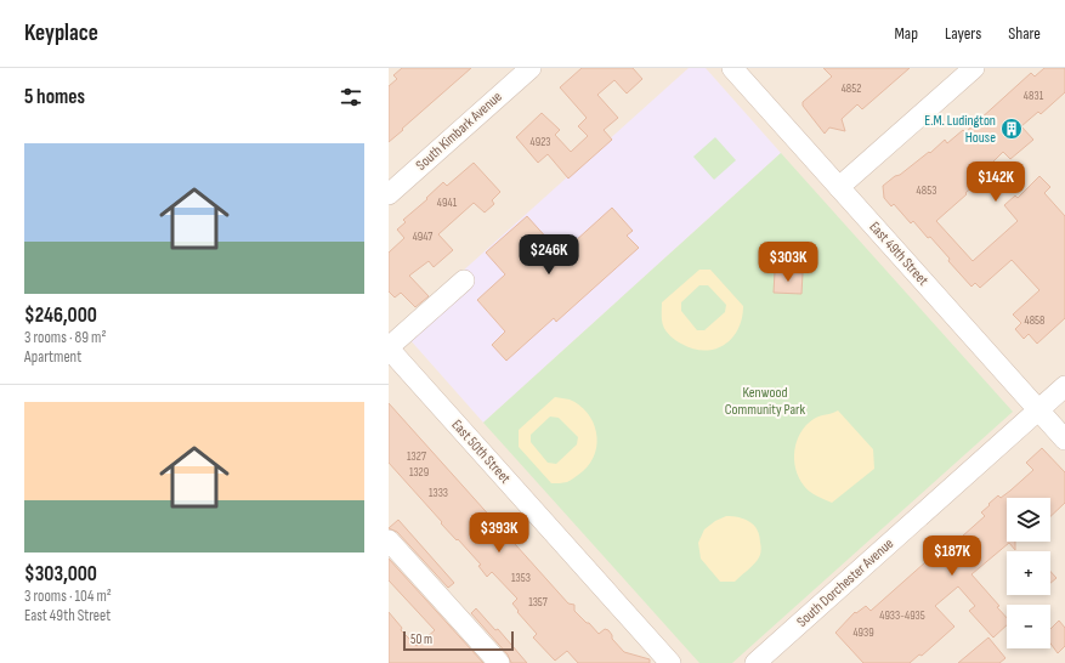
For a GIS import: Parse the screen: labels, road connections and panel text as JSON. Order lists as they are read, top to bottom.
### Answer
{
  "streets": {
    "street": [
      "South Kimbark Avenue",
      "East 49th Street",
      "East 50th Street",
      "South Dorchester Avenue"
    ]
  },
  "crossings": [
    ["East 49th Street", "South Dorchester Avenue"]
  ],
  "parks": ["Kenwood Community Park"],
  "places": {
    "building": ["E.M. Ludington House"]
  },
  "house_numbers": [
    "4852",
    "4831",
    "4923",
    "4853",
    "4941",
    "4947",
    "4858",
    "1327",
    "1329",
    "1333",
    "1353",
    "1357",
    "4933-4935",
    "4939"
  ],
  "scale_bar": "50 m",
  "page": {
    "header": "Keyplace",
    "nav": ["Map", "Layers", "Share"],
    "heading": "5 homes",
    "list": [
      {
        "name": "$246,000",
        "note": "3 rooms · 89 m² · Apartment"
      },
      {
        "name": "$303,000",
        "note": "3 rooms · 104 m² · East 49th Street"
      }
    ],
    "price": [
      "$142K",
      "$246K",
      "$303K",
      "$393K",
      "$187K"
    ],
    "map_buttons": ["+", "−"],
    "scale": "50 m"
  }
}
